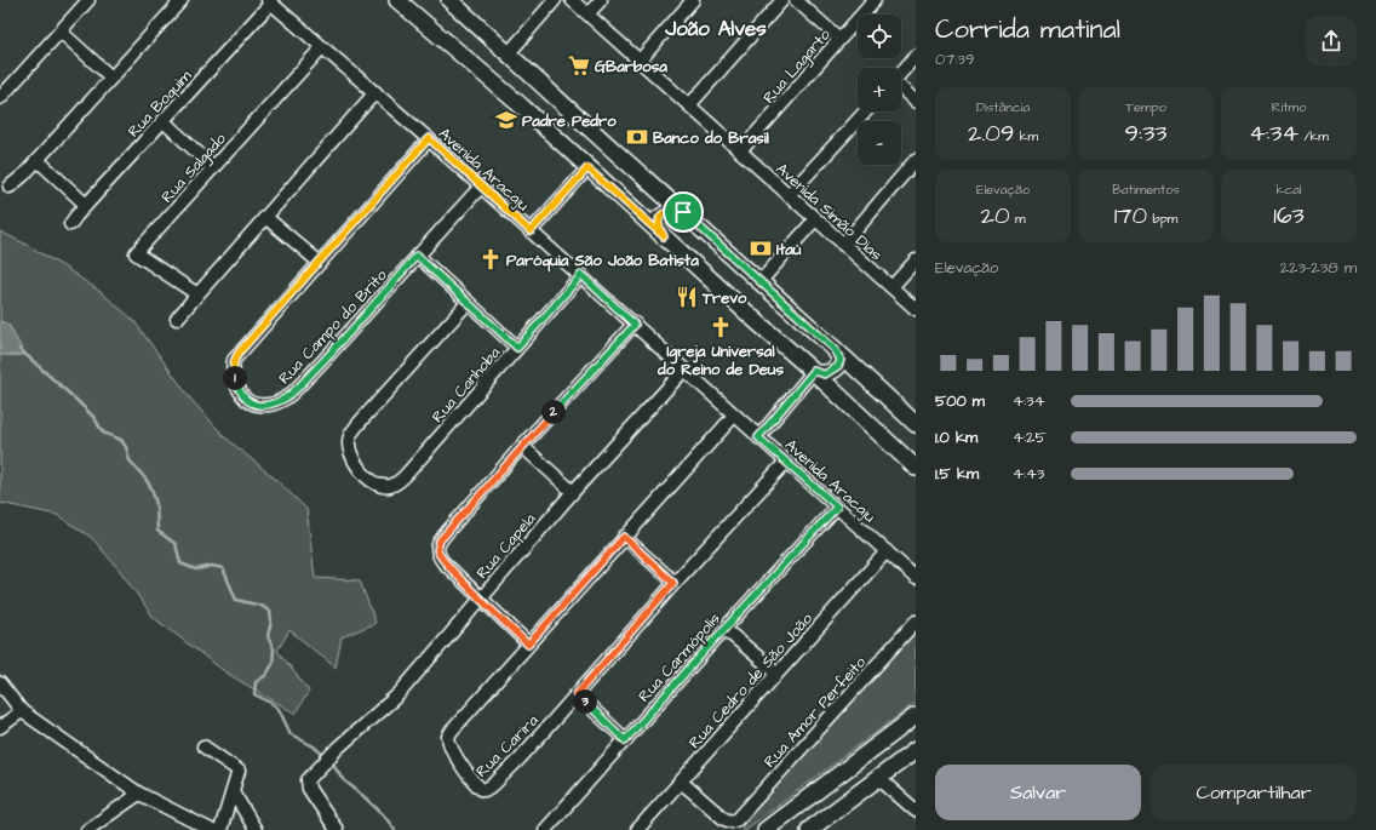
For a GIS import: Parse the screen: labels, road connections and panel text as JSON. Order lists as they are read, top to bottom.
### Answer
{
  "streets": {
    "street": [
      "Rua Lagarto",
      "Rua Boquim",
      "Rua Salgado",
      "Avenida Aracaju",
      "Avenida Simão Dias",
      "Rua Campo do Brito",
      "Rua Canhoba",
      "Rua Capela",
      "Rua Carmópolis",
      "Rua Cedro de São João",
      "Rua Amor Perfeito",
      "Rua Carira"
    ]
  },
  "crossings": [
    ["Rua Lagarto", "Avenida Simão Dias"],
    ["Rua Boquim", "Avenida Aracaju"],
    ["Rua Salgado", "Avenida Aracaju"],
    ["Avenida Aracaju", "Rua Campo do Brito"],
    ["Avenida Aracaju", "Rua Canhoba"],
    ["Avenida Aracaju", "Rua Capela"],
    ["Avenida Aracaju", "Rua Carmópolis"],
    ["Avenida Aracaju", "Rua Cedro de São João"],
    ["Avenida Aracaju", "Rua Carira"],
    ["Rua Cedro de São João", "Rua Amor Perfeito"]
  ],
  "districts": ["João Alves"],
  "places": {
    "supermarket": ["GBarbosa"],
    "school or university": ["Padre Pedro"],
    "bank": ["Banco do Brasil", "Itaú"],
    "church": ["Paróquia São João Batista", "Igreja Universal do Reino de Deus"],
    "restaurant": ["Trevo"]
  },
  "page": {
    "heading": ["Corrida matinal", "07:39"],
    "map_buttons": ["+", "−"],
    "stats": [
      ["Distância", "2.09 km"],
      ["Tempo", "9:33"],
      ["Ritmo", "4:34 /km"],
      ["Elevação", "20 m"],
      ["Batimentos", "170 bpm"],
      ["kcal", "163"]
    ],
    "chart": ["Elevação", "223–238 m"],
    "pins": ["1", "2", "3"],
    "list": [
      {
        "name": "500 m",
        "note": "4:34"
      },
      {
        "name": "1.0 km",
        "note": "4:25"
      },
      {
        "name": "1.5 km",
        "note": "4:43"
      }
    ],
    "buttons": ["Salvar", "Compartilhar"]
  }
}
